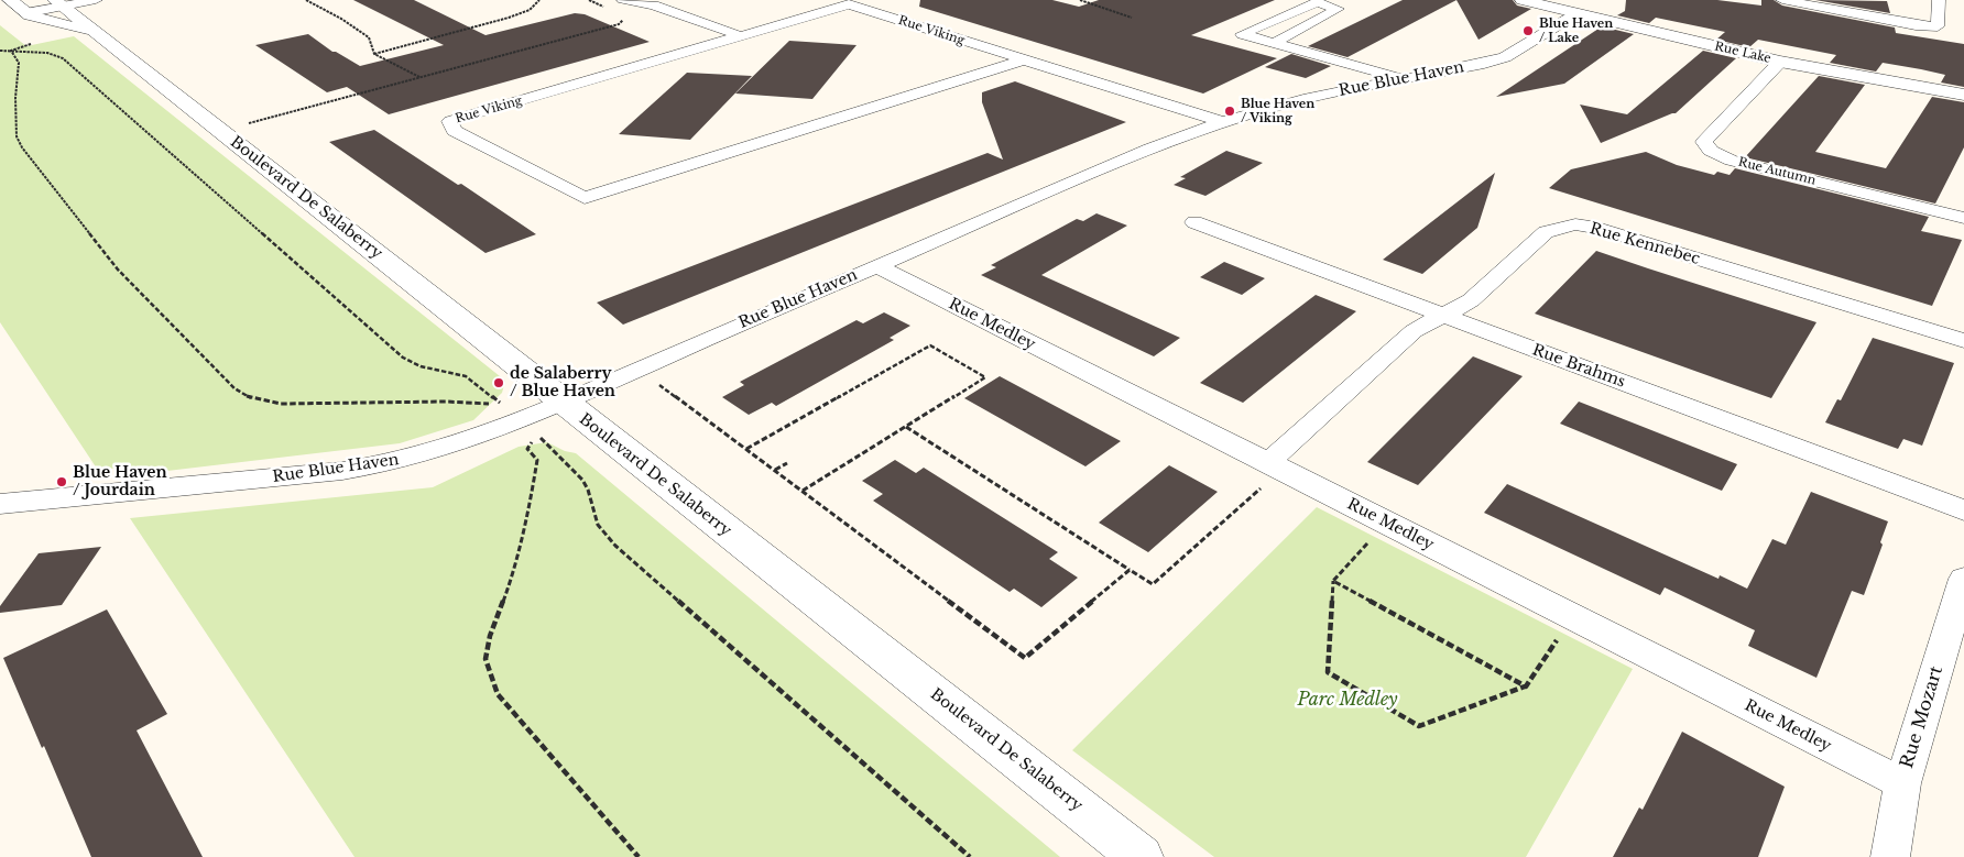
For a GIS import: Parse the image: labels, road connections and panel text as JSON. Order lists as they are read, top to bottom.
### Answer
{
  "streets": {
    "street": [
      "Rue Viking",
      "Rue Lake",
      "Rue Blue Haven",
      "Rue Autumn",
      "Boulevard De Salaberry",
      "Rue Kennebec",
      "Rue Medley",
      "Rue Brahms",
      "Rue Mozart"
    ]
  },
  "crossings": [
    ["Rue Viking", "Rue Blue Haven"],
    ["Rue Lake", "Rue Blue Haven"],
    ["Rue Lake", "Rue Autumn"],
    ["Rue Blue Haven", "Boulevard De Salaberry"],
    ["Rue Blue Haven", "Rue Medley"],
    ["Rue Kennebec", "Rue Medley"],
    ["Rue Kennebec", "Rue Brahms"],
    ["Rue Medley", "Rue Mozart"]
  ],
  "parks": ["Parc Medley"],
  "places": [
    "Blue Haven / Lake",
    "Blue Haven / Viking",
    "de Salaberry / Blue Haven",
    "Blue Haven / Jourdain"
  ]
}
